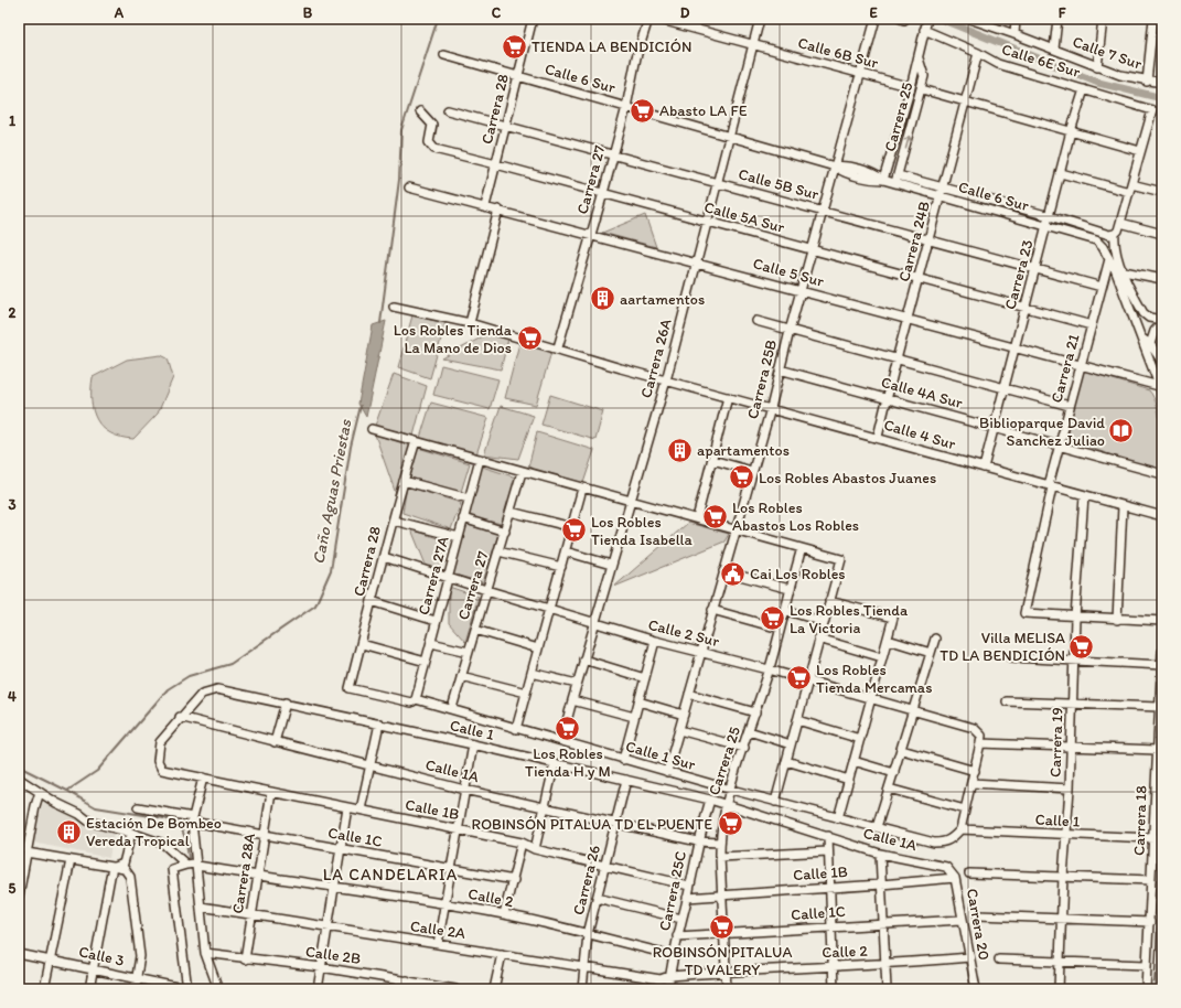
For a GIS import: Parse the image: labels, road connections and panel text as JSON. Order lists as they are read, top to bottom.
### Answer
{
  "streets": {
    "street": [
      "Calle 6B Sur",
      "Calle 7 Sur",
      "Calle 6E Sur",
      "Calle 6 Sur",
      "Carrera 28",
      "Carrera 25",
      "Carrera 27",
      "Calle 5B Sur",
      "Calle 5A Sur",
      "Carrera 24B",
      "Calle 5 Sur",
      "Carrera 23",
      "Carrera 26A",
      "Carrera 21",
      "Carrera 25B",
      "Calle 4A Sur",
      "Calle 4 Sur",
      "Carrera 27A",
      "Calle 2 Sur",
      "Calle 1",
      "Carrera 19",
      "Calle 1 Sur",
      "Calle 1A",
      "Calle 1B",
      "Carrera 18",
      "Calle 1C",
      "Carrera 28A",
      "Carrera 26",
      "Carrera 25C",
      "Calle 2",
      "Carrera 20",
      "Calle 2A",
      "Calle 2B",
      "Calle 3"
    ]
  },
  "crossings": [
    ["Calle 6B Sur", "Carrera 25"],
    ["Calle 6B Sur", "Carrera 26A"],
    ["Calle 6B Sur", "Carrera 25B"],
    ["Calle 6E Sur", "Carrera 25"],
    ["Calle 6E Sur", "Carrera 24B"],
    ["Calle 6E Sur", "Carrera 23"],
    ["Calle 6 Sur", "Carrera 28"],
    ["Calle 6 Sur", "Carrera 25"],
    ["Calle 6 Sur", "Carrera 27"],
    ["Calle 6 Sur", "Carrera 24B"],
    ["Calle 6 Sur", "Carrera 23"],
    ["Calle 6 Sur", "Carrera 26A"],
    ["Calle 6 Sur", "Carrera 21"],
    ["Calle 6 Sur", "Carrera 25B"],
    ["Carrera 28", "Calle 5B Sur"],
    ["Carrera 28", "Calle 5A Sur"],
    ["Carrera 28", "Calle 5 Sur"],
    ["Carrera 28", "Calle 2 Sur"],
    ["Carrera 28", "Calle 1 Sur"],
    ["Carrera 25", "Calle 2 Sur"],
    ["Carrera 25", "Calle 1"],
    ["Carrera 25", "Calle 1 Sur"],
    ["Carrera 25", "Calle 1A"],
    ["Carrera 25", "Calle 1B"],
    ["Carrera 25", "Calle 1C"],
    ["Carrera 25", "Calle 2"],
    ["Carrera 27", "Calle 5B Sur"],
    ["Carrera 27", "Calle 5A Sur"],
    ["Carrera 27", "Calle 5 Sur"],
    ["Carrera 27", "Calle 4 Sur"],
    ["Carrera 27", "Calle 2 Sur"],
    ["Carrera 27", "Calle 1 Sur"],
    ["Calle 5B Sur", "Carrera 24B"],
    ["Calle 5B Sur", "Carrera 23"],
    ["Calle 5B Sur", "Carrera 26A"],
    ["Calle 5B Sur", "Carrera 21"],
    ["Calle 5B Sur", "Carrera 25B"],
    ["Calle 5A Sur", "Carrera 24B"],
    ["Calle 5A Sur", "Carrera 23"],
    ["Calle 5A Sur", "Carrera 26A"],
    ["Calle 5A Sur", "Carrera 21"],
    ["Calle 5A Sur", "Carrera 25B"],
    ["Carrera 24B", "Calle 5 Sur"],
    ["Carrera 24B", "Calle 4A Sur"],
    ["Carrera 24B", "Calle 4 Sur"],
    ["Calle 5 Sur", "Carrera 23"],
    ["Calle 5 Sur", "Carrera 26A"],
    ["Calle 5 Sur", "Carrera 21"],
    ["Calle 5 Sur", "Carrera 25B"],
    ["Carrera 23", "Calle 4A Sur"],
    ["Carrera 23", "Calle 4 Sur"],
    ["Carrera 26A", "Calle 4 Sur"],
    ["Carrera 26A", "Calle 2 Sur"],
    ["Carrera 26A", "Calle 1 Sur"],
    ["Carrera 21", "Calle 4A Sur"],
    ["Carrera 21", "Calle 4 Sur"],
    ["Carrera 21", "Carrera 19"],
    ["Carrera 25B", "Calle 4A Sur"],
    ["Carrera 25B", "Calle 4 Sur"],
    ["Carrera 25B", "Calle 2 Sur"],
    ["Carrera 25B", "Calle 1 Sur"],
    ["Calle 4 Sur", "Carrera 19"],
    ["Carrera 27A", "Calle 2 Sur"],
    ["Carrera 27A", "Calle 1 Sur"],
    ["Calle 1", "Carrera 19"],
    ["Calle 1", "Calle 1 Sur"],
    ["Calle 1", "Calle 1A"],
    ["Calle 1", "Calle 1B"],
    ["Calle 1", "Carrera 18"],
    ["Calle 1", "Carrera 26"],
    ["Calle 1", "Carrera 25C"],
    ["Calle 1A", "Carrera 26"],
    ["Calle 1A", "Carrera 25C"],
    ["Calle 1A", "Carrera 20"],
    ["Calle 1B", "Carrera 28A"],
    ["Calle 1B", "Carrera 26"],
    ["Calle 1B", "Carrera 25C"],
    ["Calle 1B", "Carrera 20"],
    ["Calle 1C", "Carrera 28A"],
    ["Calle 1C", "Carrera 25C"],
    ["Calle 1C", "Carrera 20"],
    ["Carrera 28A", "Calle 2"],
    ["Carrera 28A", "Calle 2A"],
    ["Carrera 28A", "Calle 2B"],
    ["Carrera 26", "Calle 2"],
    ["Carrera 26", "Calle 2A"],
    ["Carrera 25C", "Calle 2"],
    ["Carrera 25C", "Calle 2A"],
    ["Calle 2", "Carrera 20"],
    ["Calle 2", "Calle 2A"]
  ],
  "districts": ["LA CANDELARIA"],
  "water": ["Caño Aguas Priestas"],
  "places": {
    "supermarket": [
      "TIENDA LA BENDICIÓN",
      "Abasto LA FE",
      "Los Robles Tienda La Mano de Dios",
      "Los Robles Abastos Juanes",
      "Los Robles Abastos Los Robles",
      "Los Robles Tienda Isabella",
      "Los Robles Tienda La Victoria",
      "Villa MELISA TD LA BENDICIÓN",
      "Los Robles Tienda Mercamas",
      "Los Robles Tienda H y M",
      "ROBINSÓN PITALUA TD EL PUENTE",
      "ROBINSÓN PITALUA TD VALERY"
    ],
    "building": ["aartamentos", "apartamentos", "Estación De Bombeo Vereda Tropical"],
    "library": ["Biblioparque David Sanchez Juliao"],
    "public building": ["Cai Los Robles"]
  },
  "grid": {
    "columns": [
      "A",
      "B",
      "C",
      "D",
      "E",
      "F"
    ],
    "rows": [
      "1",
      "2",
      "3",
      "4",
      "5"
    ]
  }
}
